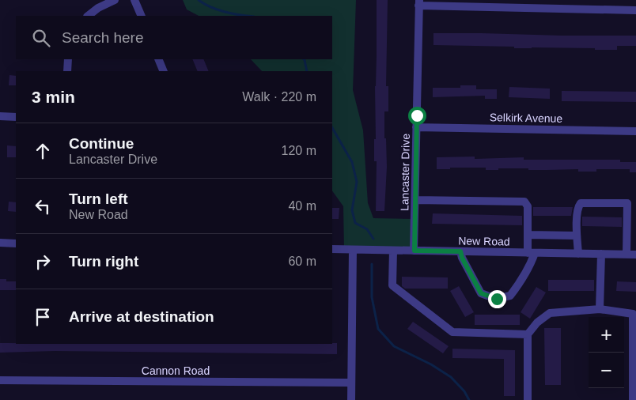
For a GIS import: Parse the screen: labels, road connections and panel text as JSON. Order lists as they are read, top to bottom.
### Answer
{
  "streets": {
    "street": [
      "Selkirk Avenue",
      "Lancaster Drive",
      "New Road",
      "Cannon Road"
    ]
  },
  "crossings": [
    ["Selkirk Avenue", "Lancaster Drive"],
    ["Lancaster Drive", "New Road"]
  ],
  "page": {
    "search": "Search here",
    "heading": ["3 min", "Walk · 220 m"],
    "list": [
      ["Continue", "Lancaster Drive", "120 m"],
      ["Turn left", "New Road", "40 m"],
      ["Turn right", "60 m"],
      "Arrive at destination"
    ],
    "map_buttons": ["+", "−"]
  }
}
